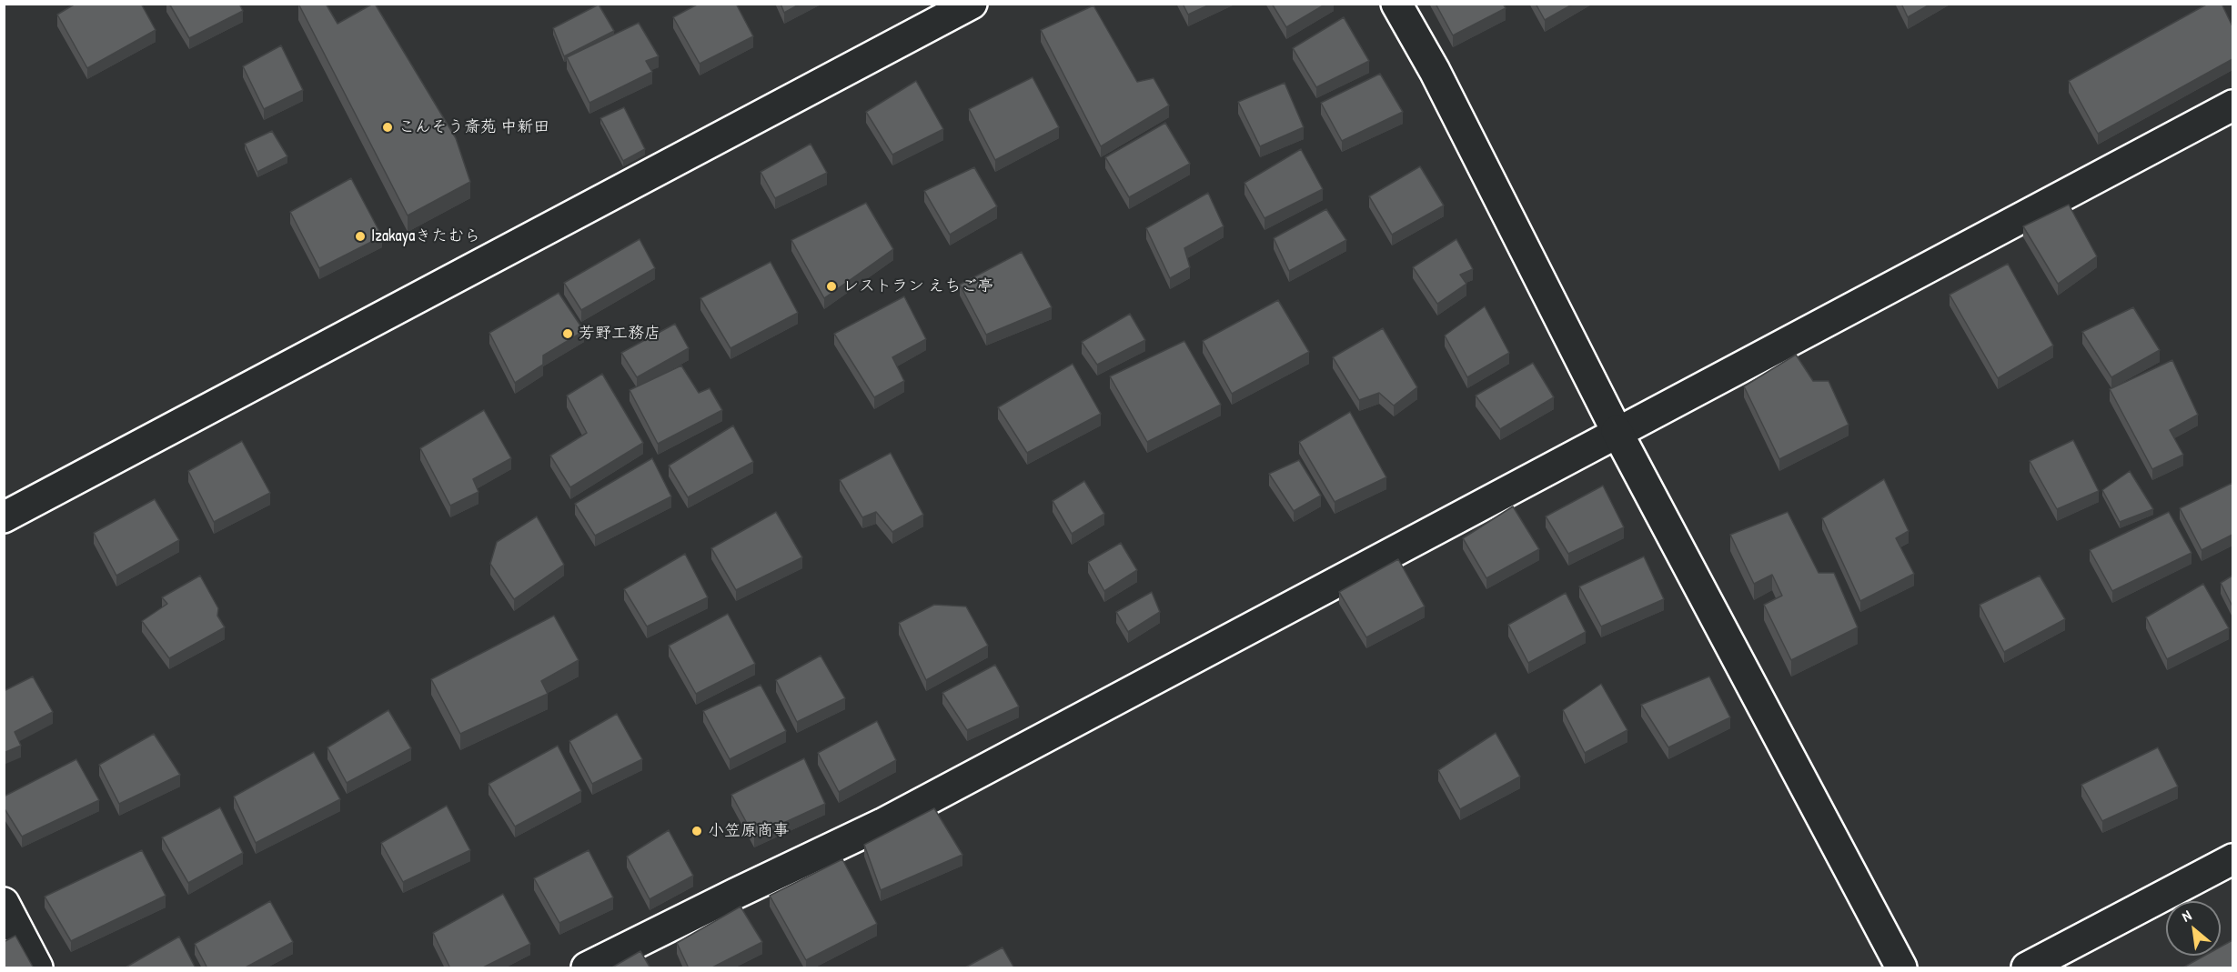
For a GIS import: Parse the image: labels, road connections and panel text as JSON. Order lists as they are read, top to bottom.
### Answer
{
  "places": [
    "こんそう斎苑 中新田",
    "Izakayaきたむら",
    "レストラン えちご亭",
    "芳野工務店",
    "小笠原商事"
  ],
  "north": "top left"
}
